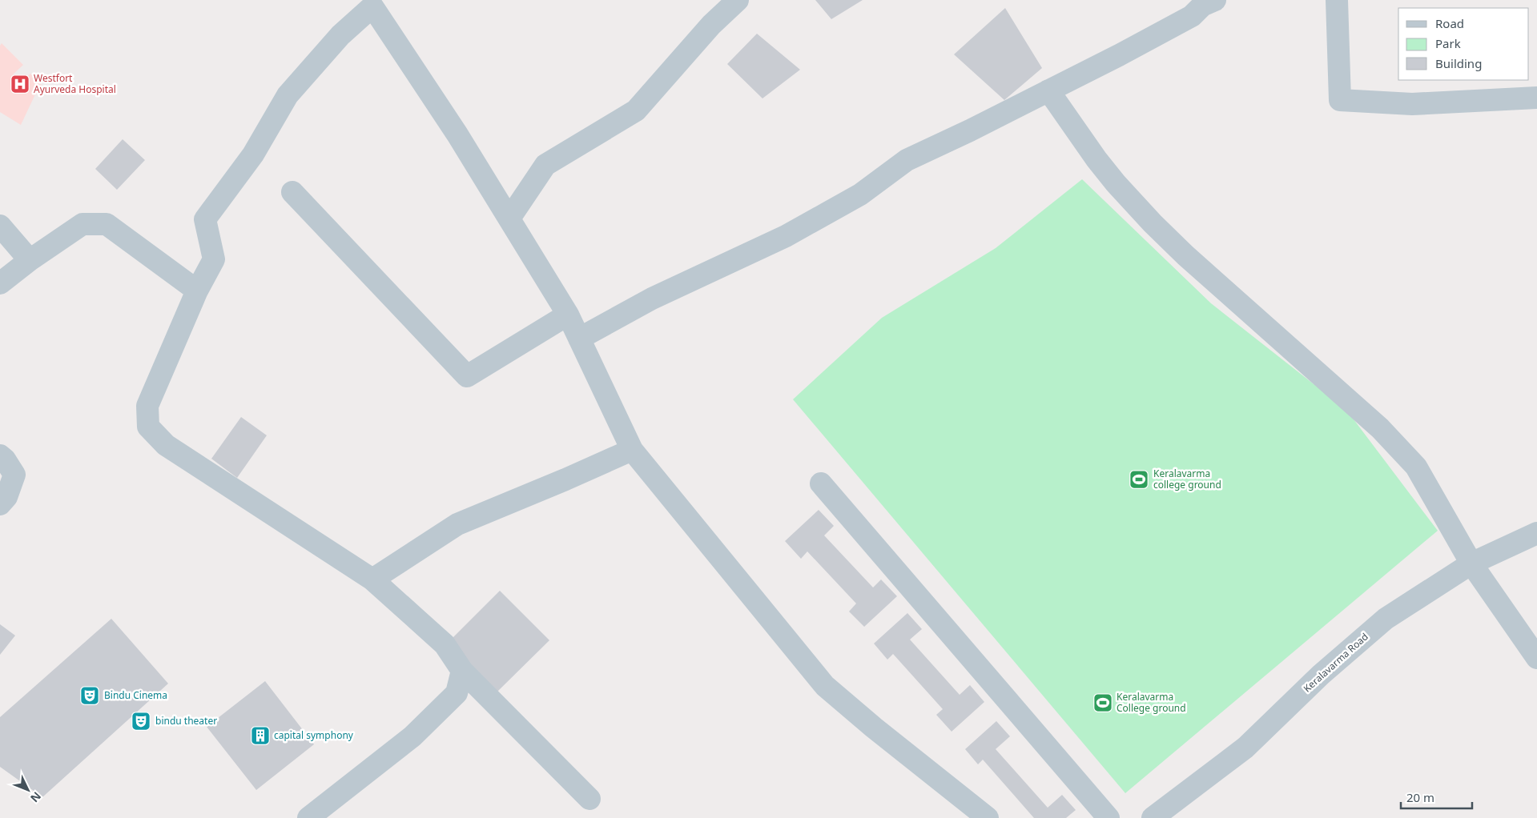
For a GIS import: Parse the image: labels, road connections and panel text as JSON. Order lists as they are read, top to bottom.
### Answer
{
  "streets": {
    "street": ["Keralavarma Road"]
  },
  "places": {
    "hospital": ["Westfort Ayurveda Hospital"],
    "sports": ["Keralavarma college ground", "Keralavarma College ground"],
    "theatre": ["Bindu Cinema", "bindu theater"],
    "building": ["capital symphony"]
  },
  "legend": ["Road", "Park", "Building"],
  "scale_bar": "20 m",
  "north": "bottom right"
}
